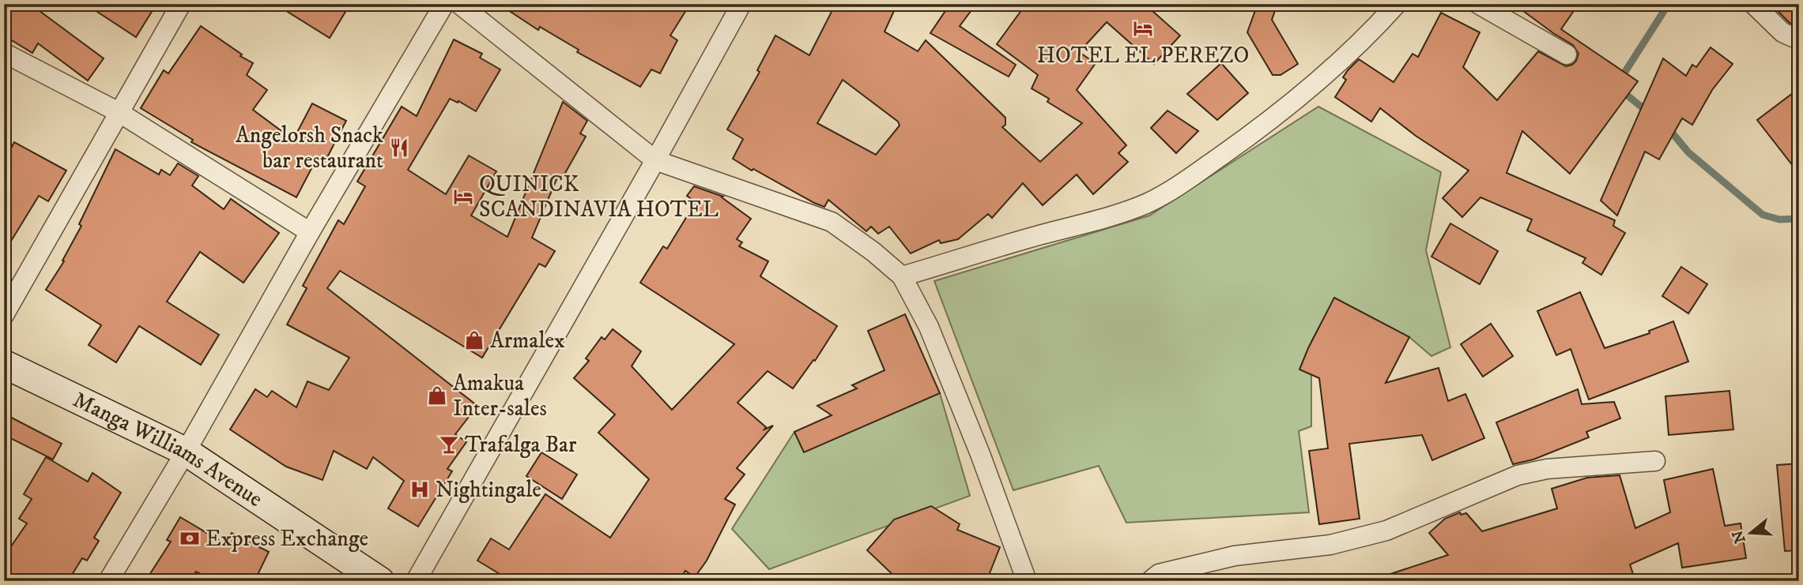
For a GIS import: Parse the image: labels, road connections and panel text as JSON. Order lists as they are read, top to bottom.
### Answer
{
  "streets": {
    "main road": ["Manga Williams Avenue"]
  },
  "places": {
    "hotel": ["HOTEL EL PEREZO", "QUINICK SCANDINAVIA HOTEL"],
    "restaurant": ["Angelorsh Snack bar restaurant"],
    "shop": ["Armalex", "Amakua Inter-sales"],
    "bar": ["Trafalga Bar"],
    "hospital": ["Nightingale"],
    "bank": ["Express Exchange"]
  },
  "north": "left"
}
